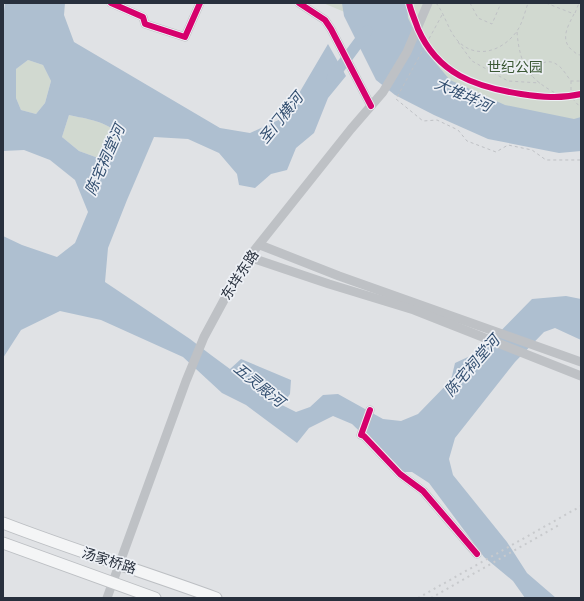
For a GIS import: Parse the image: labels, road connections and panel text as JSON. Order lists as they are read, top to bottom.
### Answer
{
  "streets": {
    "main road": ["东垟东路", "汤家桥路"]
  },
  "crossings": [
    ["东垟东路", "汤家桥路"]
  ],
  "water": [
    "大堆垟河",
    "圣门横河",
    "陈宅祠堂河",
    "五灵殿河"
  ],
  "parks": ["世纪公园"]
}
